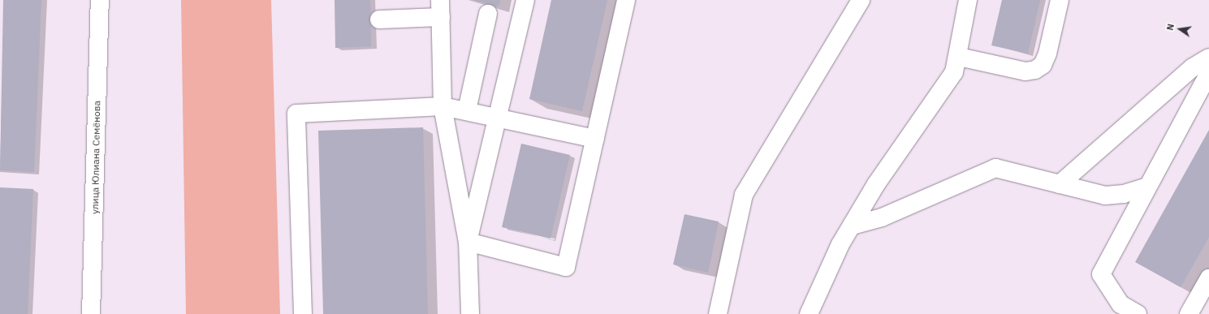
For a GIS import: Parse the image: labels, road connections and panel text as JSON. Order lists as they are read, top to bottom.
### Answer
{
  "streets": {
    "street": ["улица Юлиана Семёнова"]
  },
  "north": "left"
}
